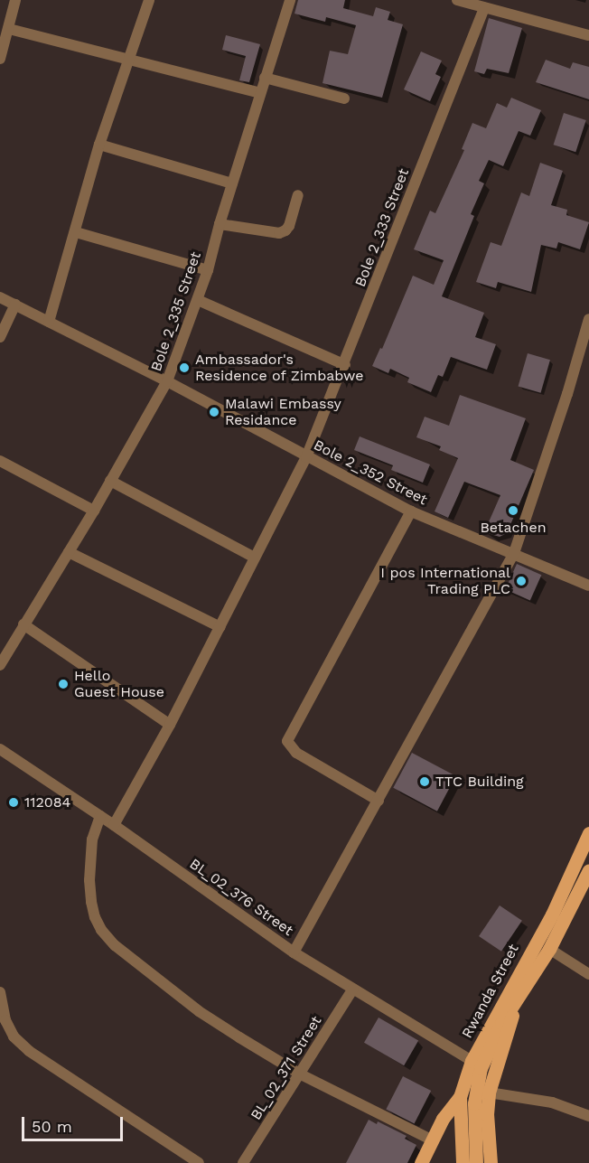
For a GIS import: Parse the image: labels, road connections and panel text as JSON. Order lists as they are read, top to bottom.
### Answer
{
  "streets": {
    "main road": ["Rwanda Street"],
    "street": [
      "Bole 2_333 Street",
      "Bole 2_335 Street",
      "Bole 2_352 Street",
      "BL_02_376 Street",
      "BL_02_371 Street"
    ]
  },
  "crossings": [
    ["Bole 2_333 Street", "Bole 2_352 Street"],
    ["Bole 2_333 Street", "BL_02_376 Street"],
    ["Bole 2_335 Street", "Bole 2_352 Street"],
    ["BL_02_376 Street", "Rwanda Street"],
    ["BL_02_376 Street", "BL_02_371 Street"]
  ],
  "places": [
    "Ambassador's Residence of Zimbabwe",
    "Malawi Embassy Residance",
    "Betachen",
    "I pos International Trading PLC",
    "Hello Guest House",
    "TTC Building",
    "112084"
  ],
  "scale_bar": "50 m"
}
